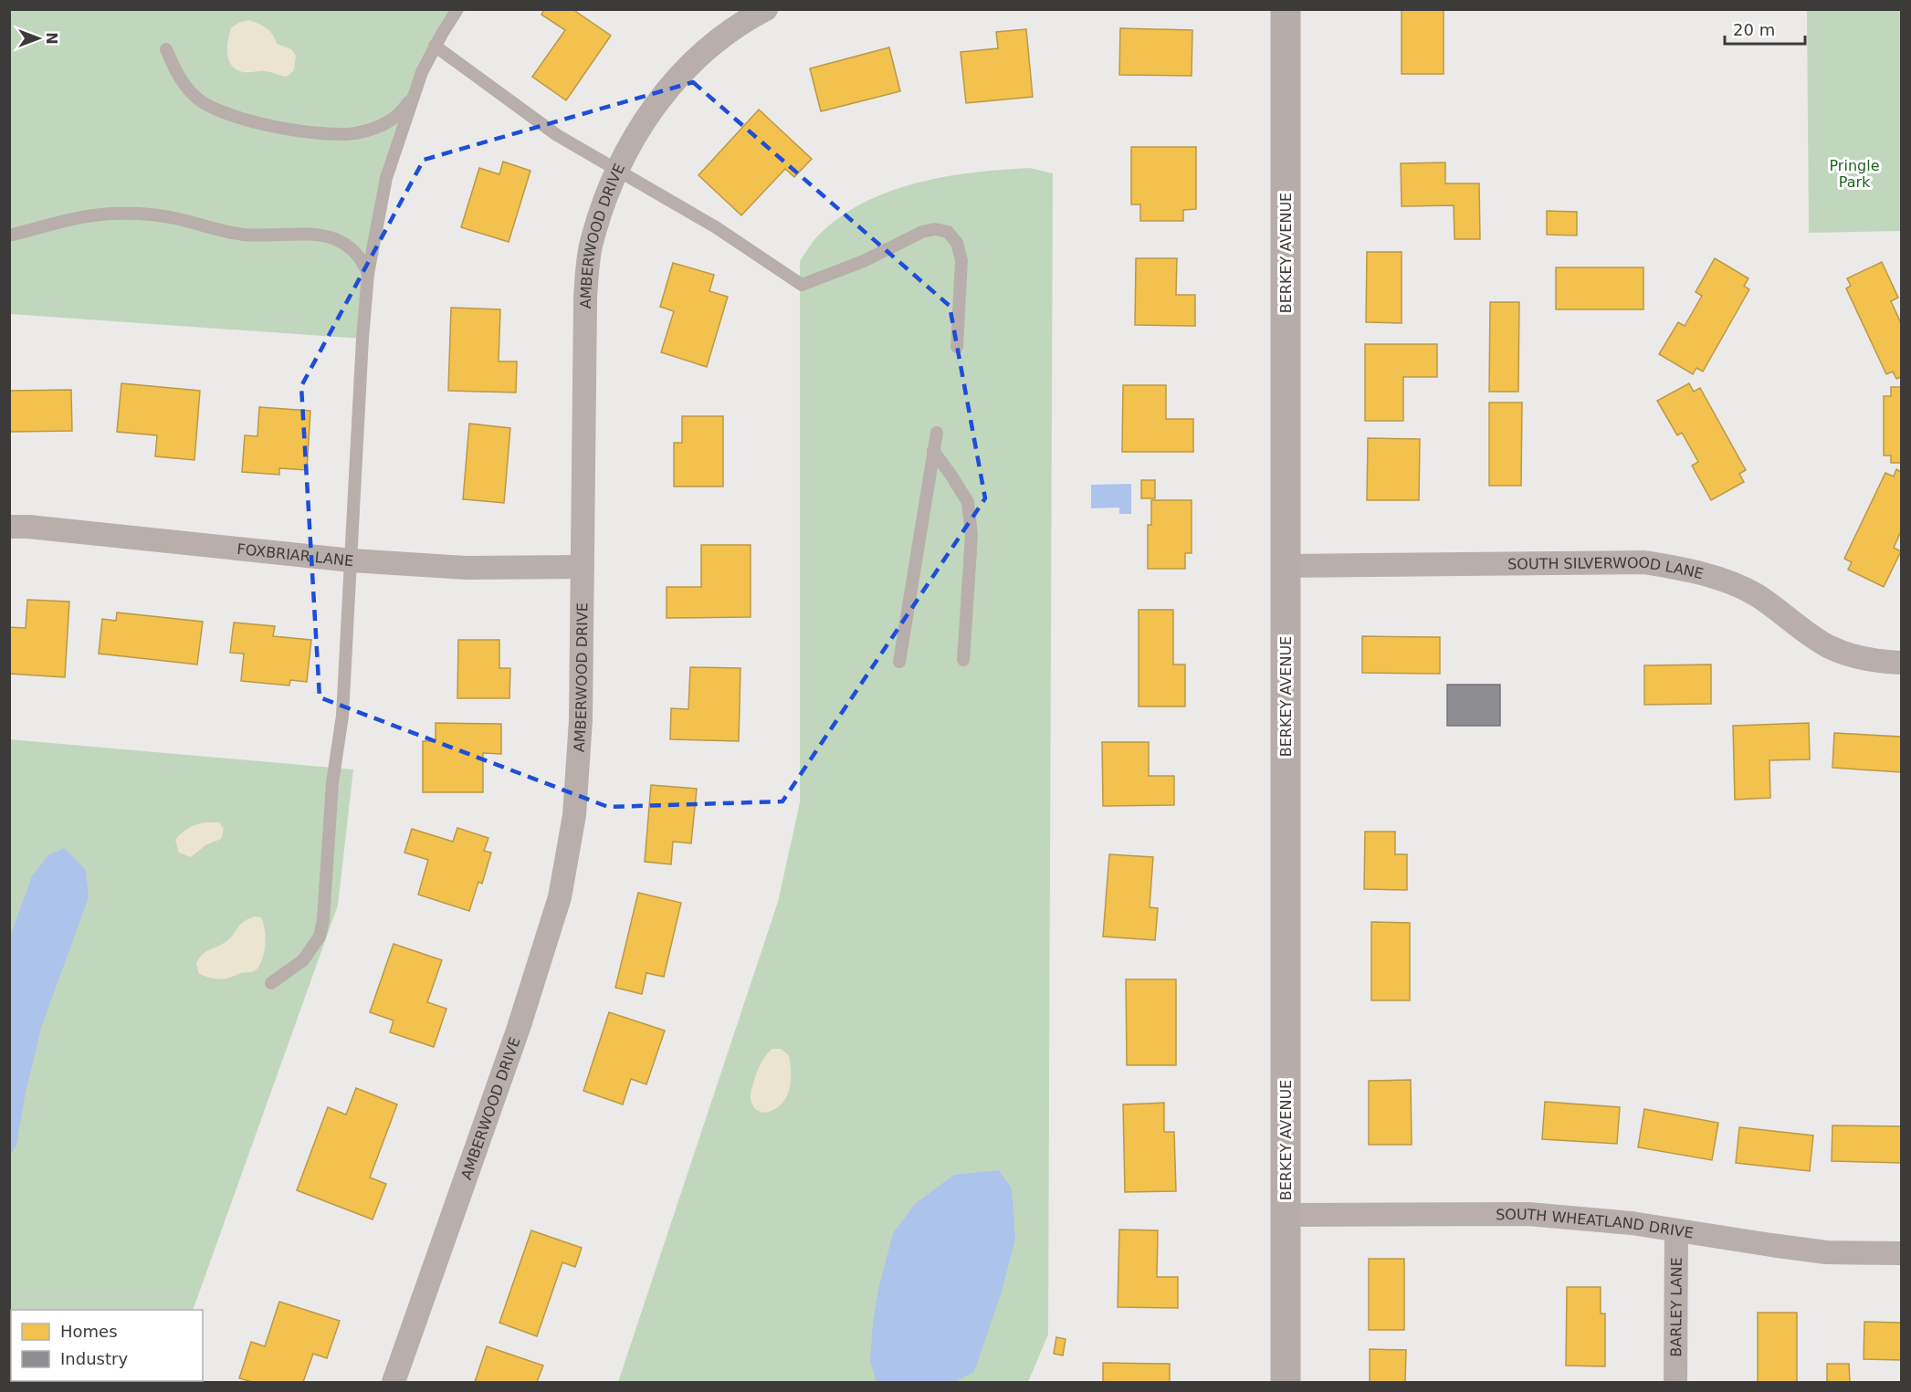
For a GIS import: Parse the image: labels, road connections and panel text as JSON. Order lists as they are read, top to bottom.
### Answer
{
  "streets": {
    "street": [
      "AMBERWOOD DRIVE",
      "BERKEY AVENUE",
      "FOXBRIAR LANE",
      "SOUTH SILVERWOOD LANE",
      "SOUTH WHEATLAND DRIVE",
      "BARLEY LANE"
    ]
  },
  "crossings": [
    ["AMBERWOOD DRIVE", "FOXBRIAR LANE"],
    ["BERKEY AVENUE", "SOUTH SILVERWOOD LANE"],
    ["BERKEY AVENUE", "SOUTH WHEATLAND DRIVE"],
    ["SOUTH WHEATLAND DRIVE", "BARLEY LANE"]
  ],
  "parks": ["Pringle Park"],
  "legend": ["Homes", "Industry"],
  "scale_bar": "20 m",
  "north": "right"
}
